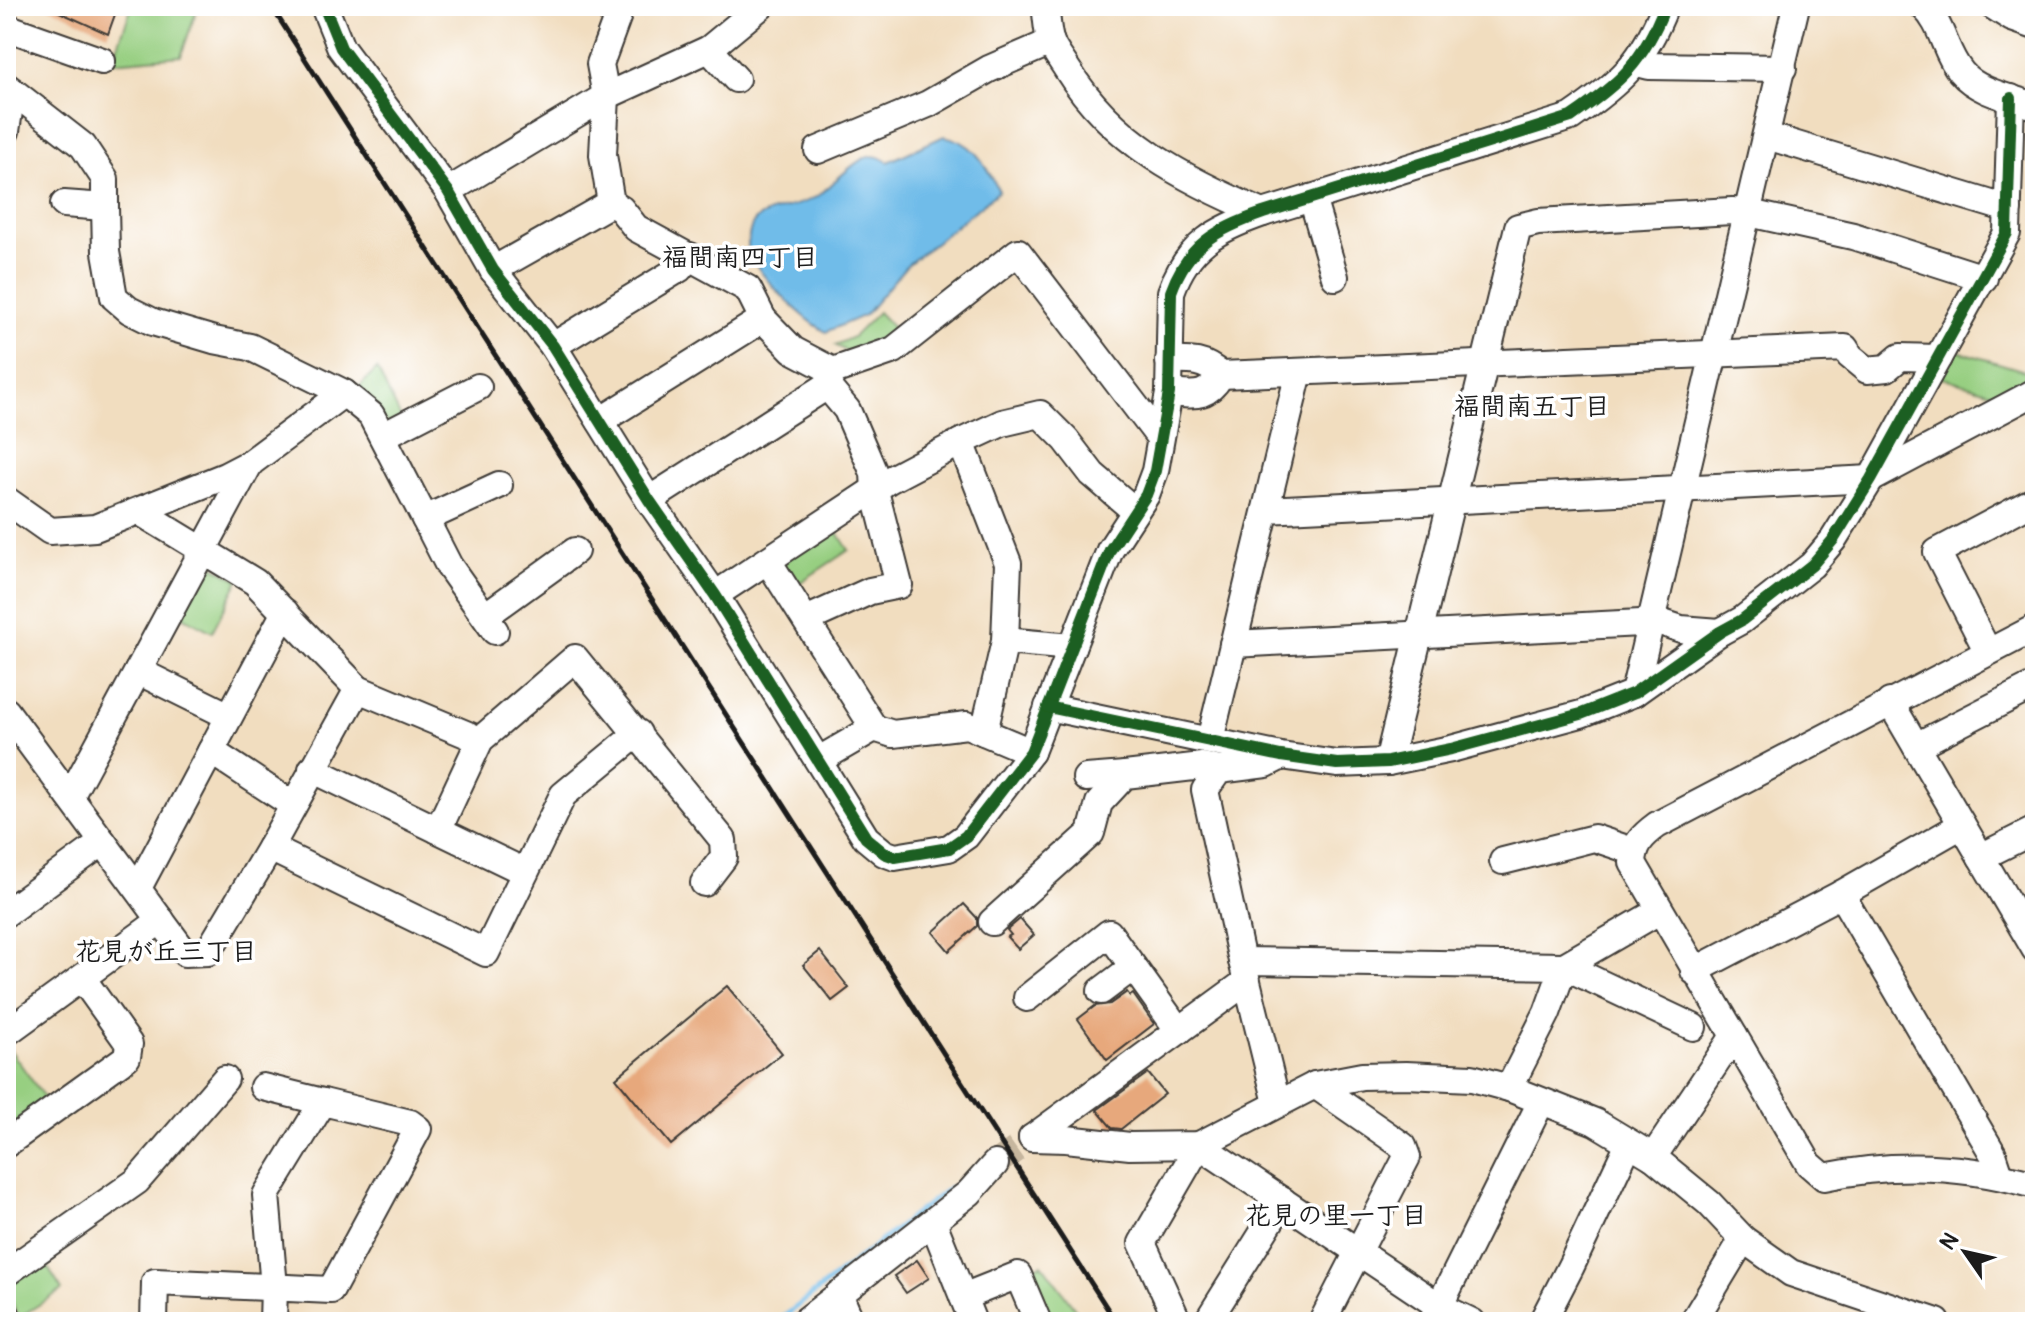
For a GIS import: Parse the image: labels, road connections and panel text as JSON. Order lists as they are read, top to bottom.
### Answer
{
  "districts": [
    "福間南四丁目",
    "福間南五丁目",
    "花見が丘三丁目",
    "花見の里一丁目"
  ],
  "north": "top left"
}
